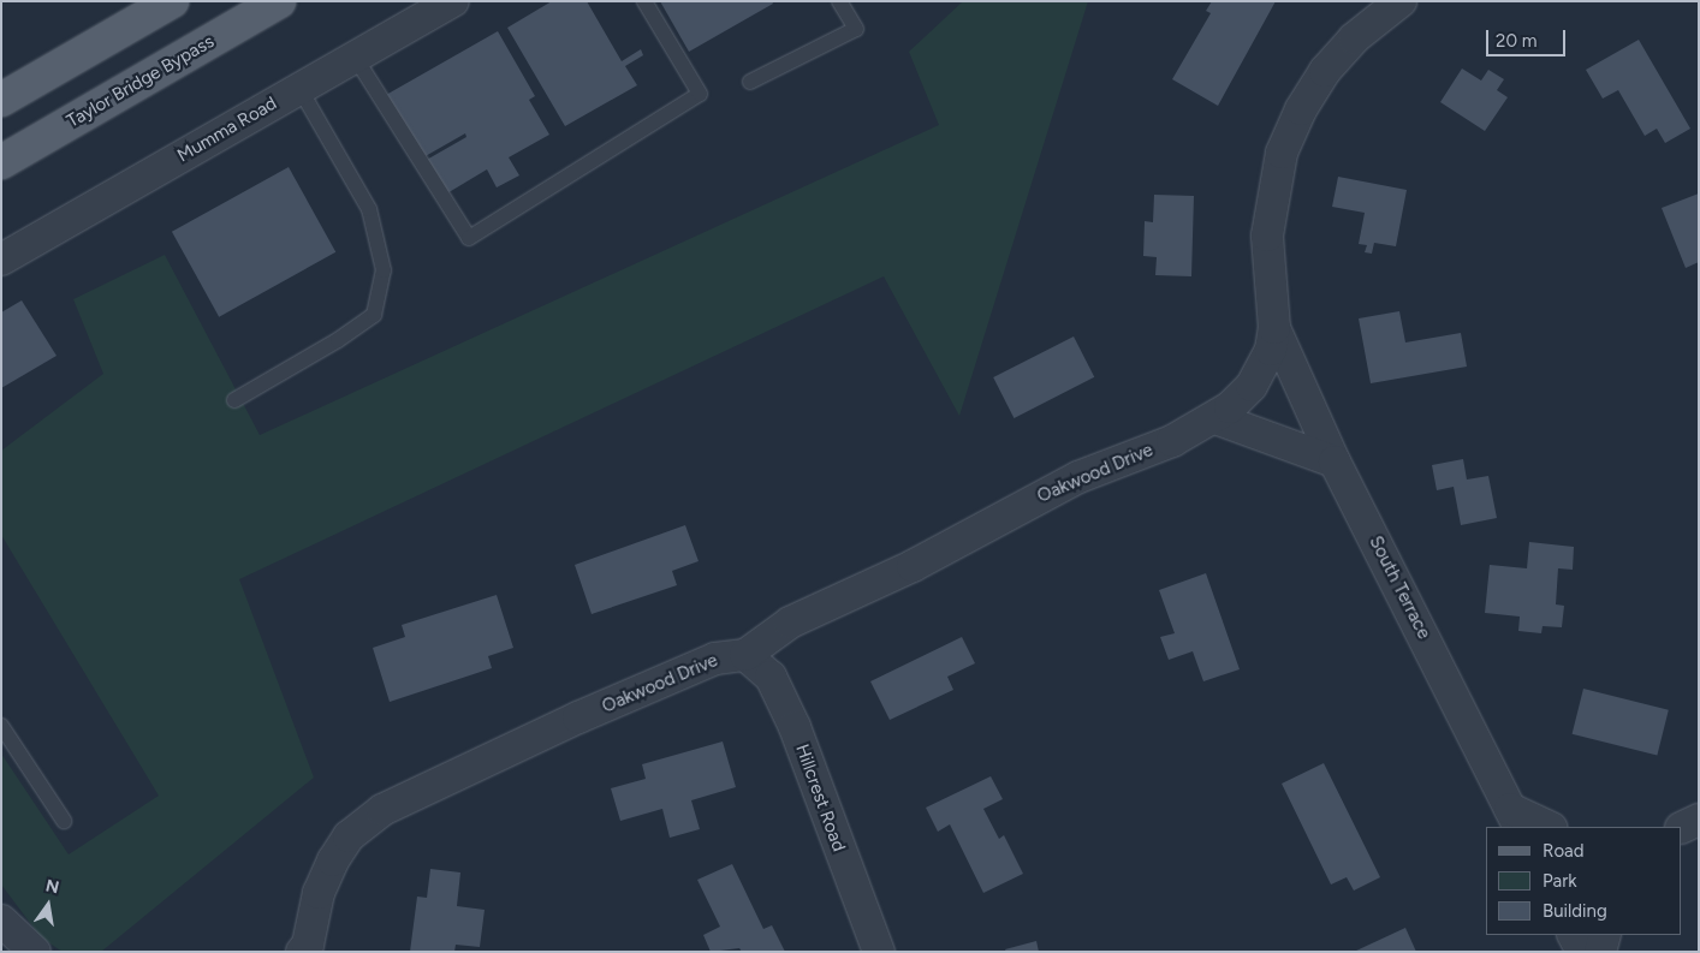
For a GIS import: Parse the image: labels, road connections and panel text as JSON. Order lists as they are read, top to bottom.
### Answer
{
  "streets": {
    "main road": ["Taylor Bridge Bypass"],
    "street": [
      "Mumma Road",
      "Oakwood Drive",
      "South Terrace",
      "Hillcrest Road"
    ]
  },
  "crossings": [
    ["Oakwood Drive", "South Terrace"],
    ["Oakwood Drive", "Hillcrest Road"]
  ],
  "legend": ["Road", "Park", "Building"],
  "scale_bar": "20 m",
  "north": "top"
}
